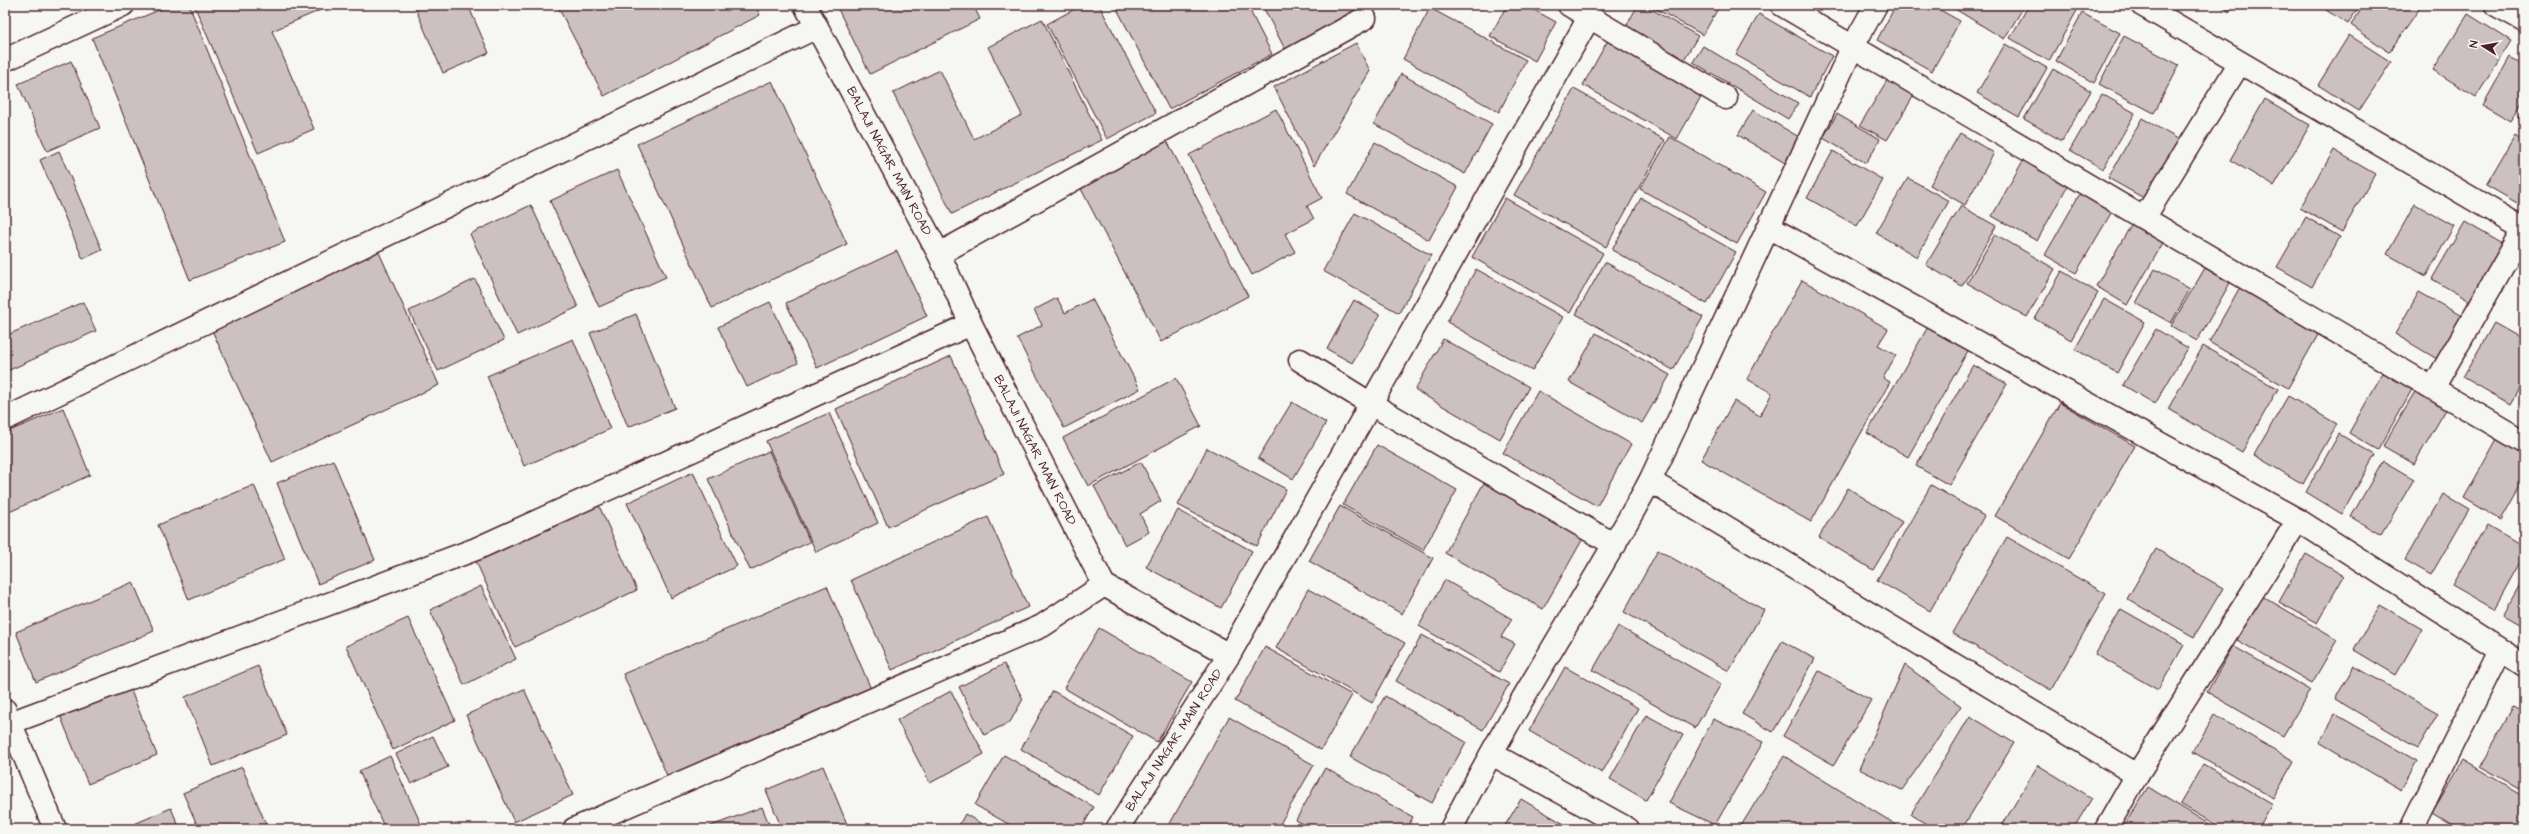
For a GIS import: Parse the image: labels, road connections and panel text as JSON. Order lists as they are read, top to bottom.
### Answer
{
  "streets": {
    "street": ["BALAJI NAGAR MAIN ROAD"]
  },
  "north": "left"
}
